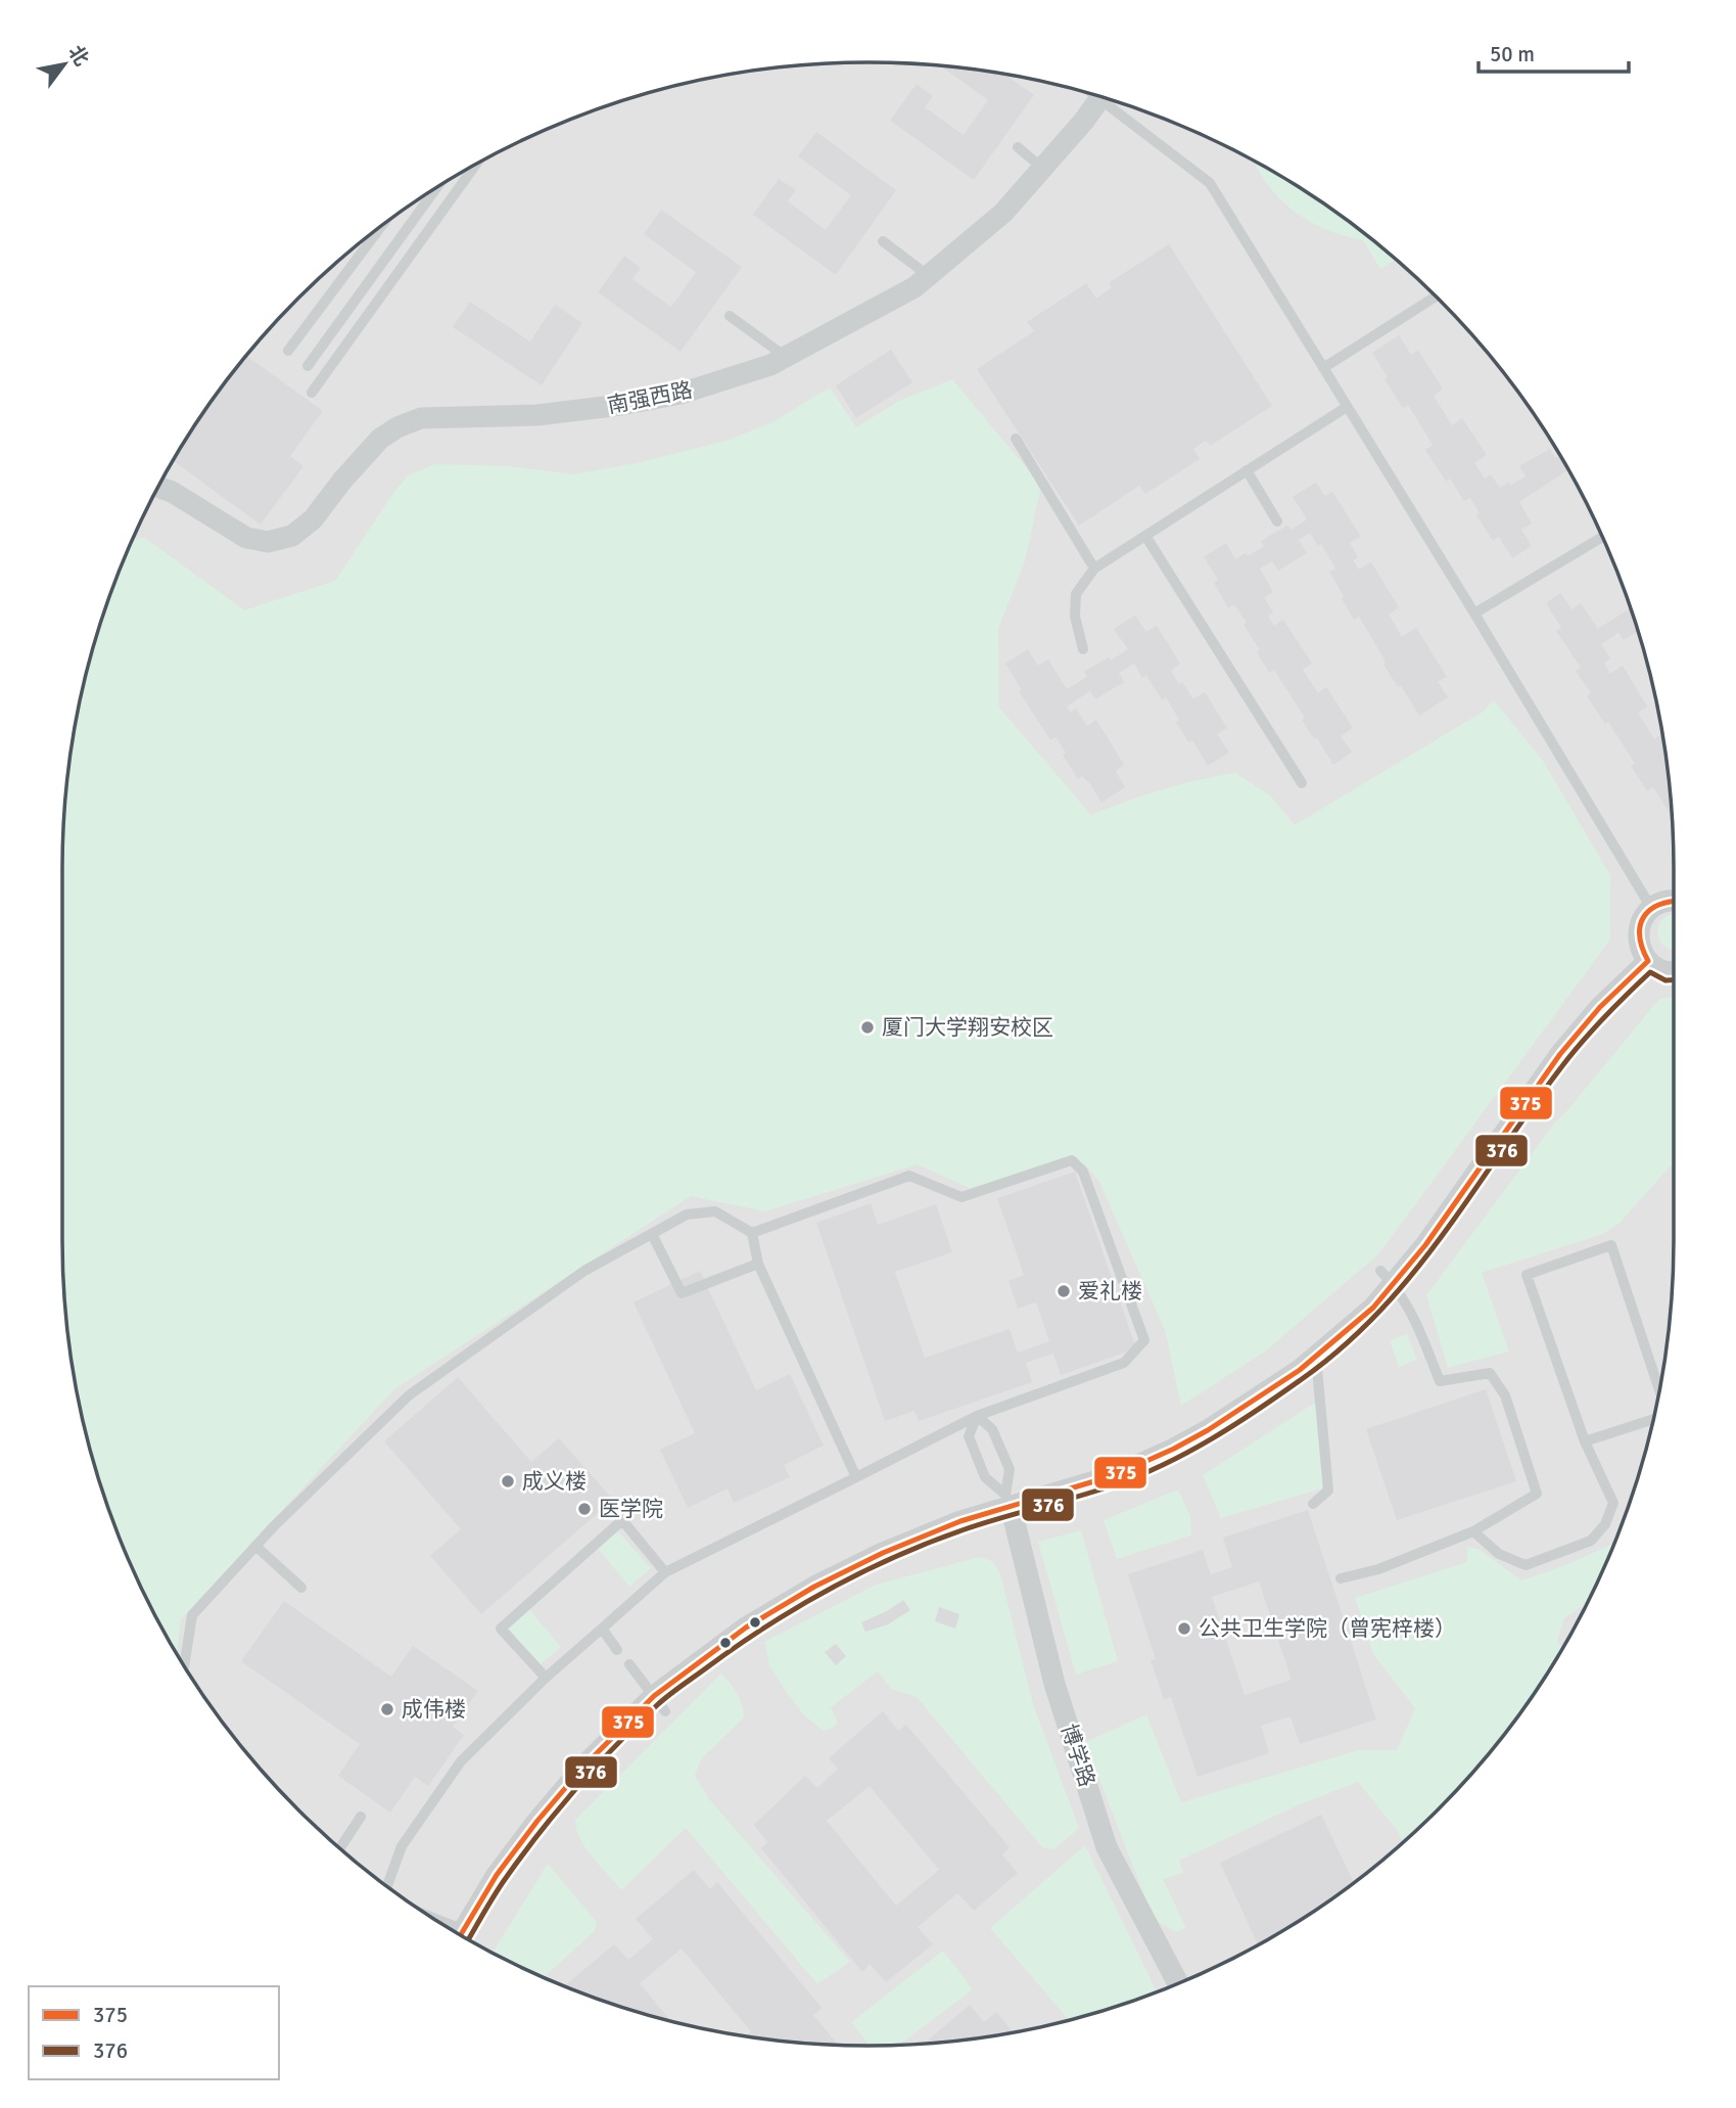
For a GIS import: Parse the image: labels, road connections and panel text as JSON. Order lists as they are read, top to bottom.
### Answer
{
  "streets": {
    "street": ["南强西路", "博学路"]
  },
  "places": [
    "厦门大学翔安校区",
    "爱礼楼",
    "成义楼",
    "医学院",
    "公共卫生学院（曾宪梓楼）",
    "成伟楼"
  ],
  "lines": ["transit line 375", "transit line 376"],
  "legend": ["375", "376"],
  "scale_bar": "50 m",
  "north": "top right"
}
